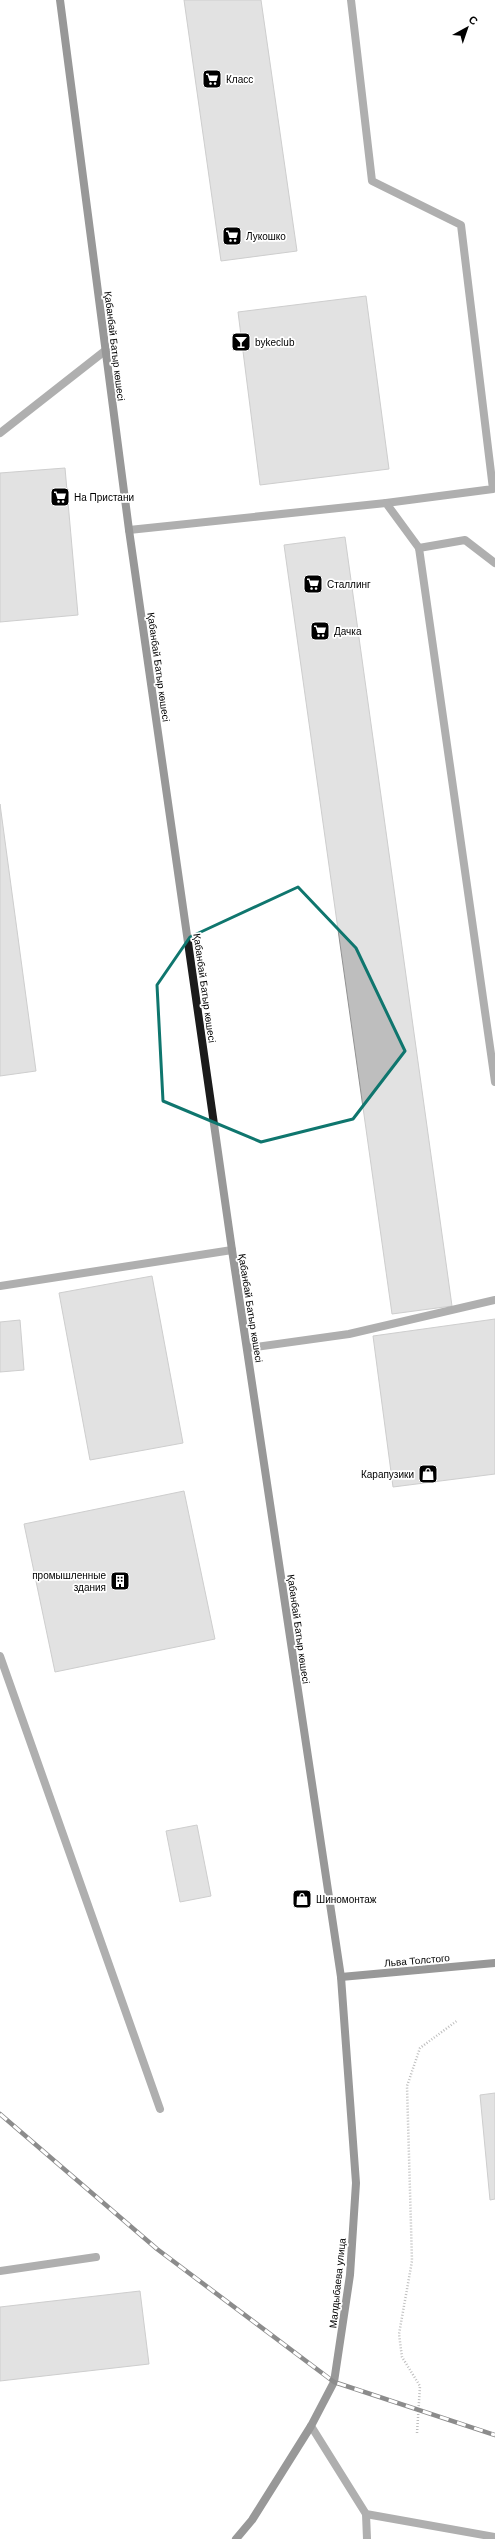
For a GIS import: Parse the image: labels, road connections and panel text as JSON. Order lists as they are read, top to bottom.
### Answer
{
  "streets": {
    "main road": ["Қабанбай Батыр көшесі", "Льва Толстого", "Малдыбаева улица"]
  },
  "crossings": [
    ["Қабанбай Батыр көшесі", "Льва Толстого"],
    ["Қабанбай Батыр көшесі", "Малдыбаева улица"],
    ["Льва Толстого", "Малдыбаева улица"]
  ],
  "places": {
    "supermarket": [
      "Класс",
      "Лукошко",
      "На Пристани",
      "Сталлинг",
      "Дачка"
    ],
    "bar": ["bykeclub"],
    "shop": ["Карапузики", "Шиномонтаж"],
    "building": ["промышленные здания"]
  },
  "north": "top right"
}
